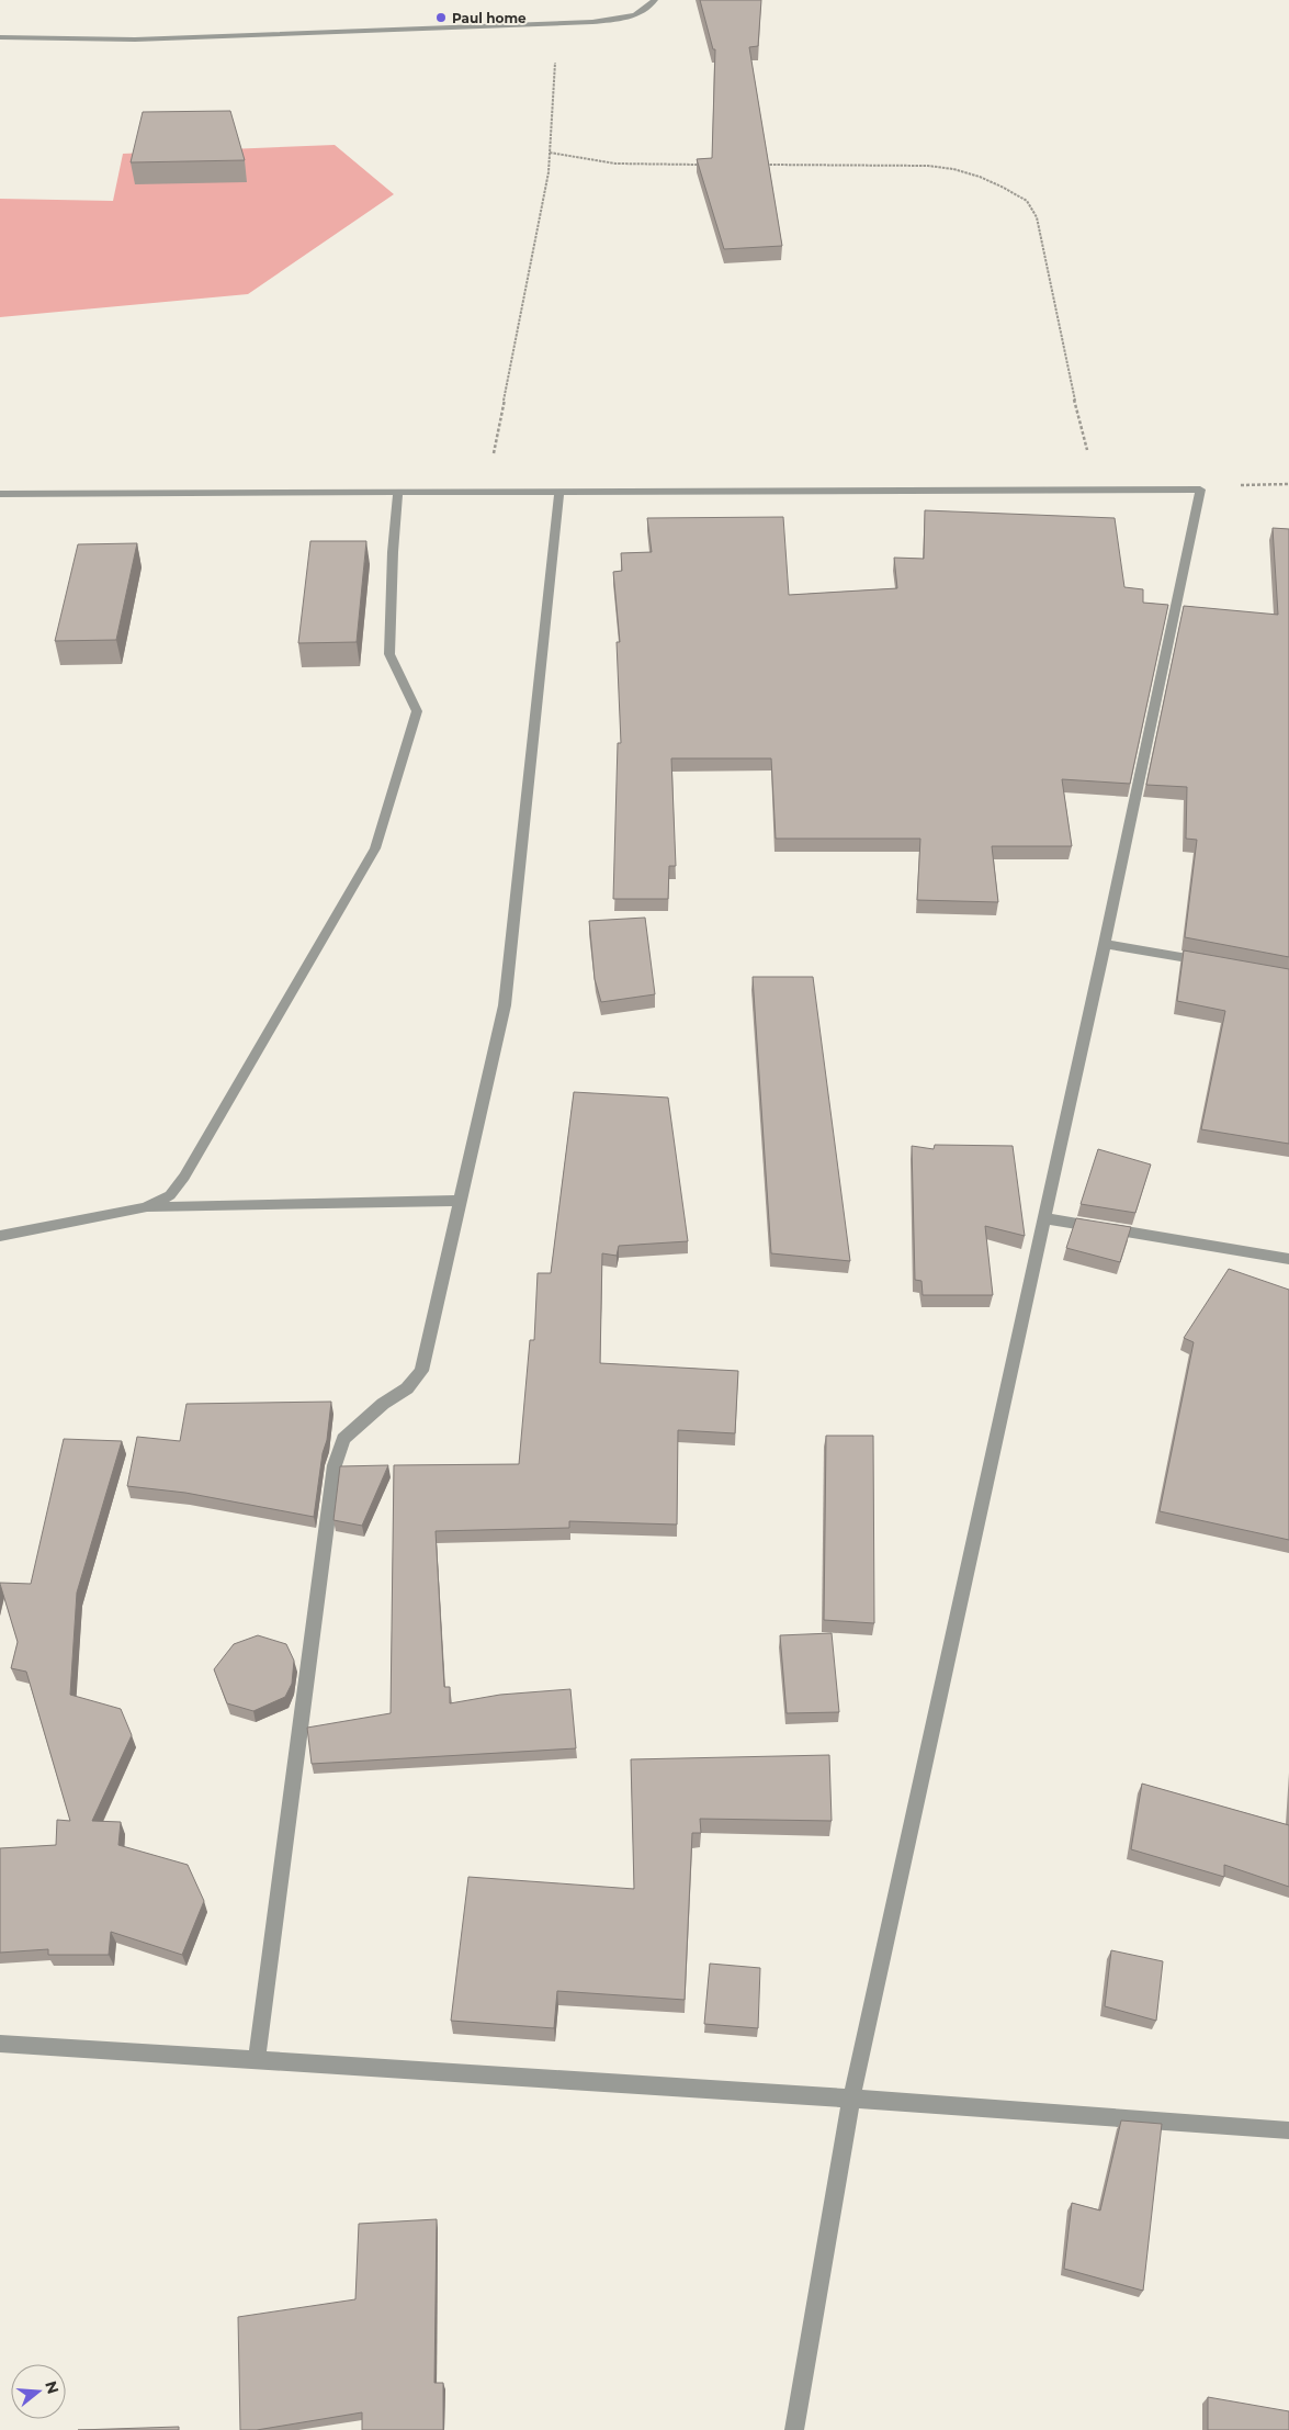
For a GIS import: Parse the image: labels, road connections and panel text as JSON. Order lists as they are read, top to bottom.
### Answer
{
  "places": ["Paul home"],
  "north": "right"
}
